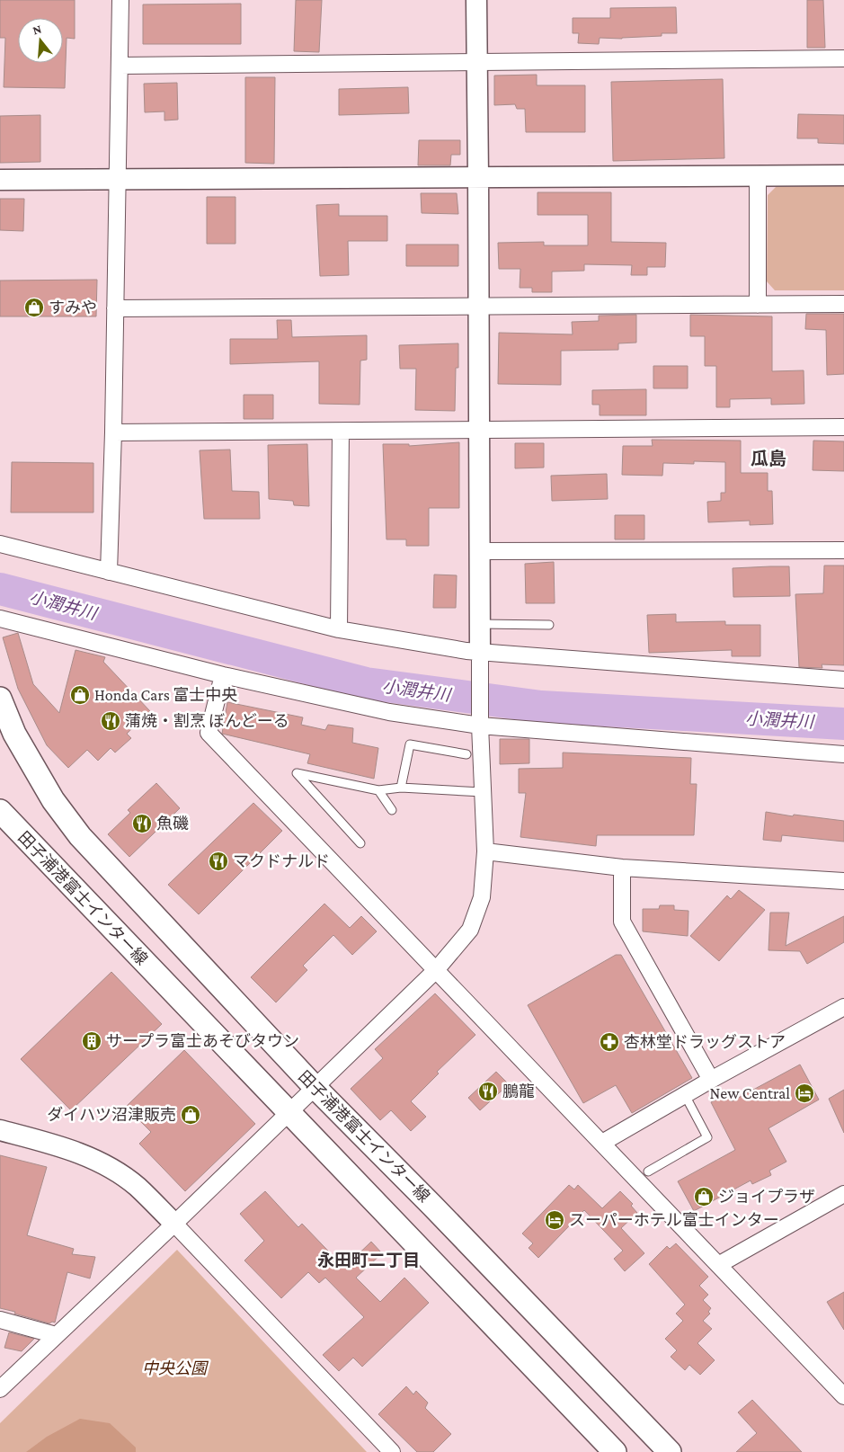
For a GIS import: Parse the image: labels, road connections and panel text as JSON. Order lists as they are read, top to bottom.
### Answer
{
  "streets": {
    "main road": ["田子浦港富士インター線"]
  },
  "districts": ["瓜島", "永田町二丁目"],
  "water": ["小潤井川"],
  "parks": ["中央公園"],
  "places": {
    "shop": [
      "すみや",
      "Honda Cars 富士中央",
      "ダイハツ沼津販売",
      "ジョイプラザ"
    ],
    "restaurant": [
      "蒲焼・割烹 ぼんどーる",
      "魚磯",
      "マクドナルド",
      "鵬龍"
    ],
    "building": ["サープラ富士あそびタウン"],
    "pharmacy": ["杏林堂ドラッグストア"],
    "hotel": ["New Central", "スーパーホテル富士インター"]
  },
  "north": "top"
}
